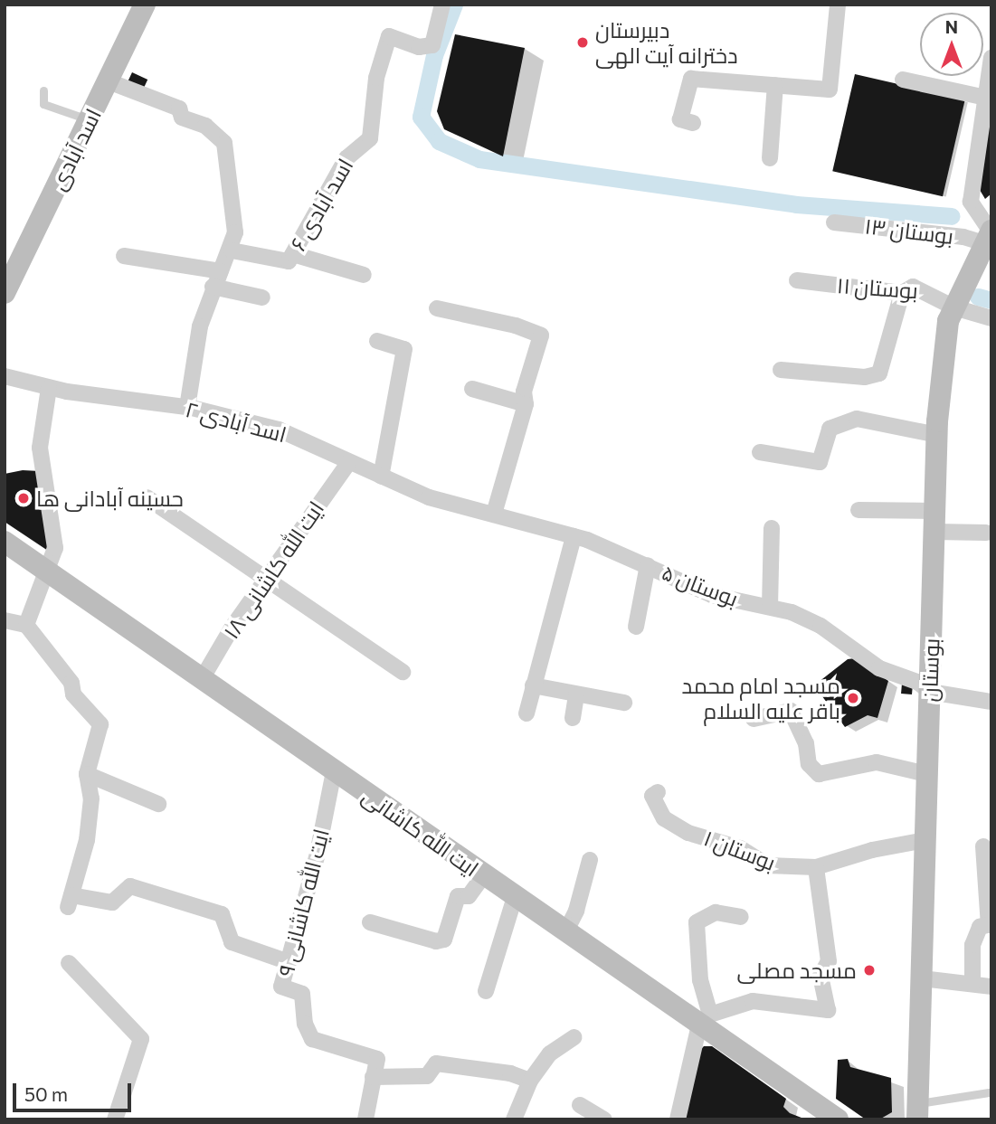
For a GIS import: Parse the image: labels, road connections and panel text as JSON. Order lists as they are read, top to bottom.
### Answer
{
  "streets": {
    "main road": ["اسد آبادی", "بوستان", "ایت الله کاشانی"],
    "street": [
      "اسد آبادی ۶",
      "بوستان ۱۳",
      "بوستان ۱۱",
      "اسد آبادی ۲",
      "ایت الله کاشانی ۱۸",
      "بوستان ۵",
      "بوستان ۱",
      "ایت الله کاشانی ۹"
    ]
  },
  "crossings": [
    ["بوستان ۱۳", "بوستان"],
    ["بوستان ۱۱", "بوستان"],
    ["اسد آبادی ۲", "ایت الله کاشانی ۱۸"],
    ["اسد آبادی ۲", "بوستان ۵"],
    ["ایت الله کاشانی ۱۸", "ایت الله کاشانی"],
    ["بوستان ۵", "بوستان"],
    ["بوستان", "بوستان ۱"],
    ["ایت الله کاشانی", "ایت الله کاشانی ۹"]
  ],
  "places": [
    "دبیرستان دخترانه آیت الهی",
    "حسینه آبادانی ها",
    "مسجد امام محمد باقر علیه السلام",
    "مسجد مصلی"
  ],
  "scale_bar": "50 m",
  "north": "top"
}
